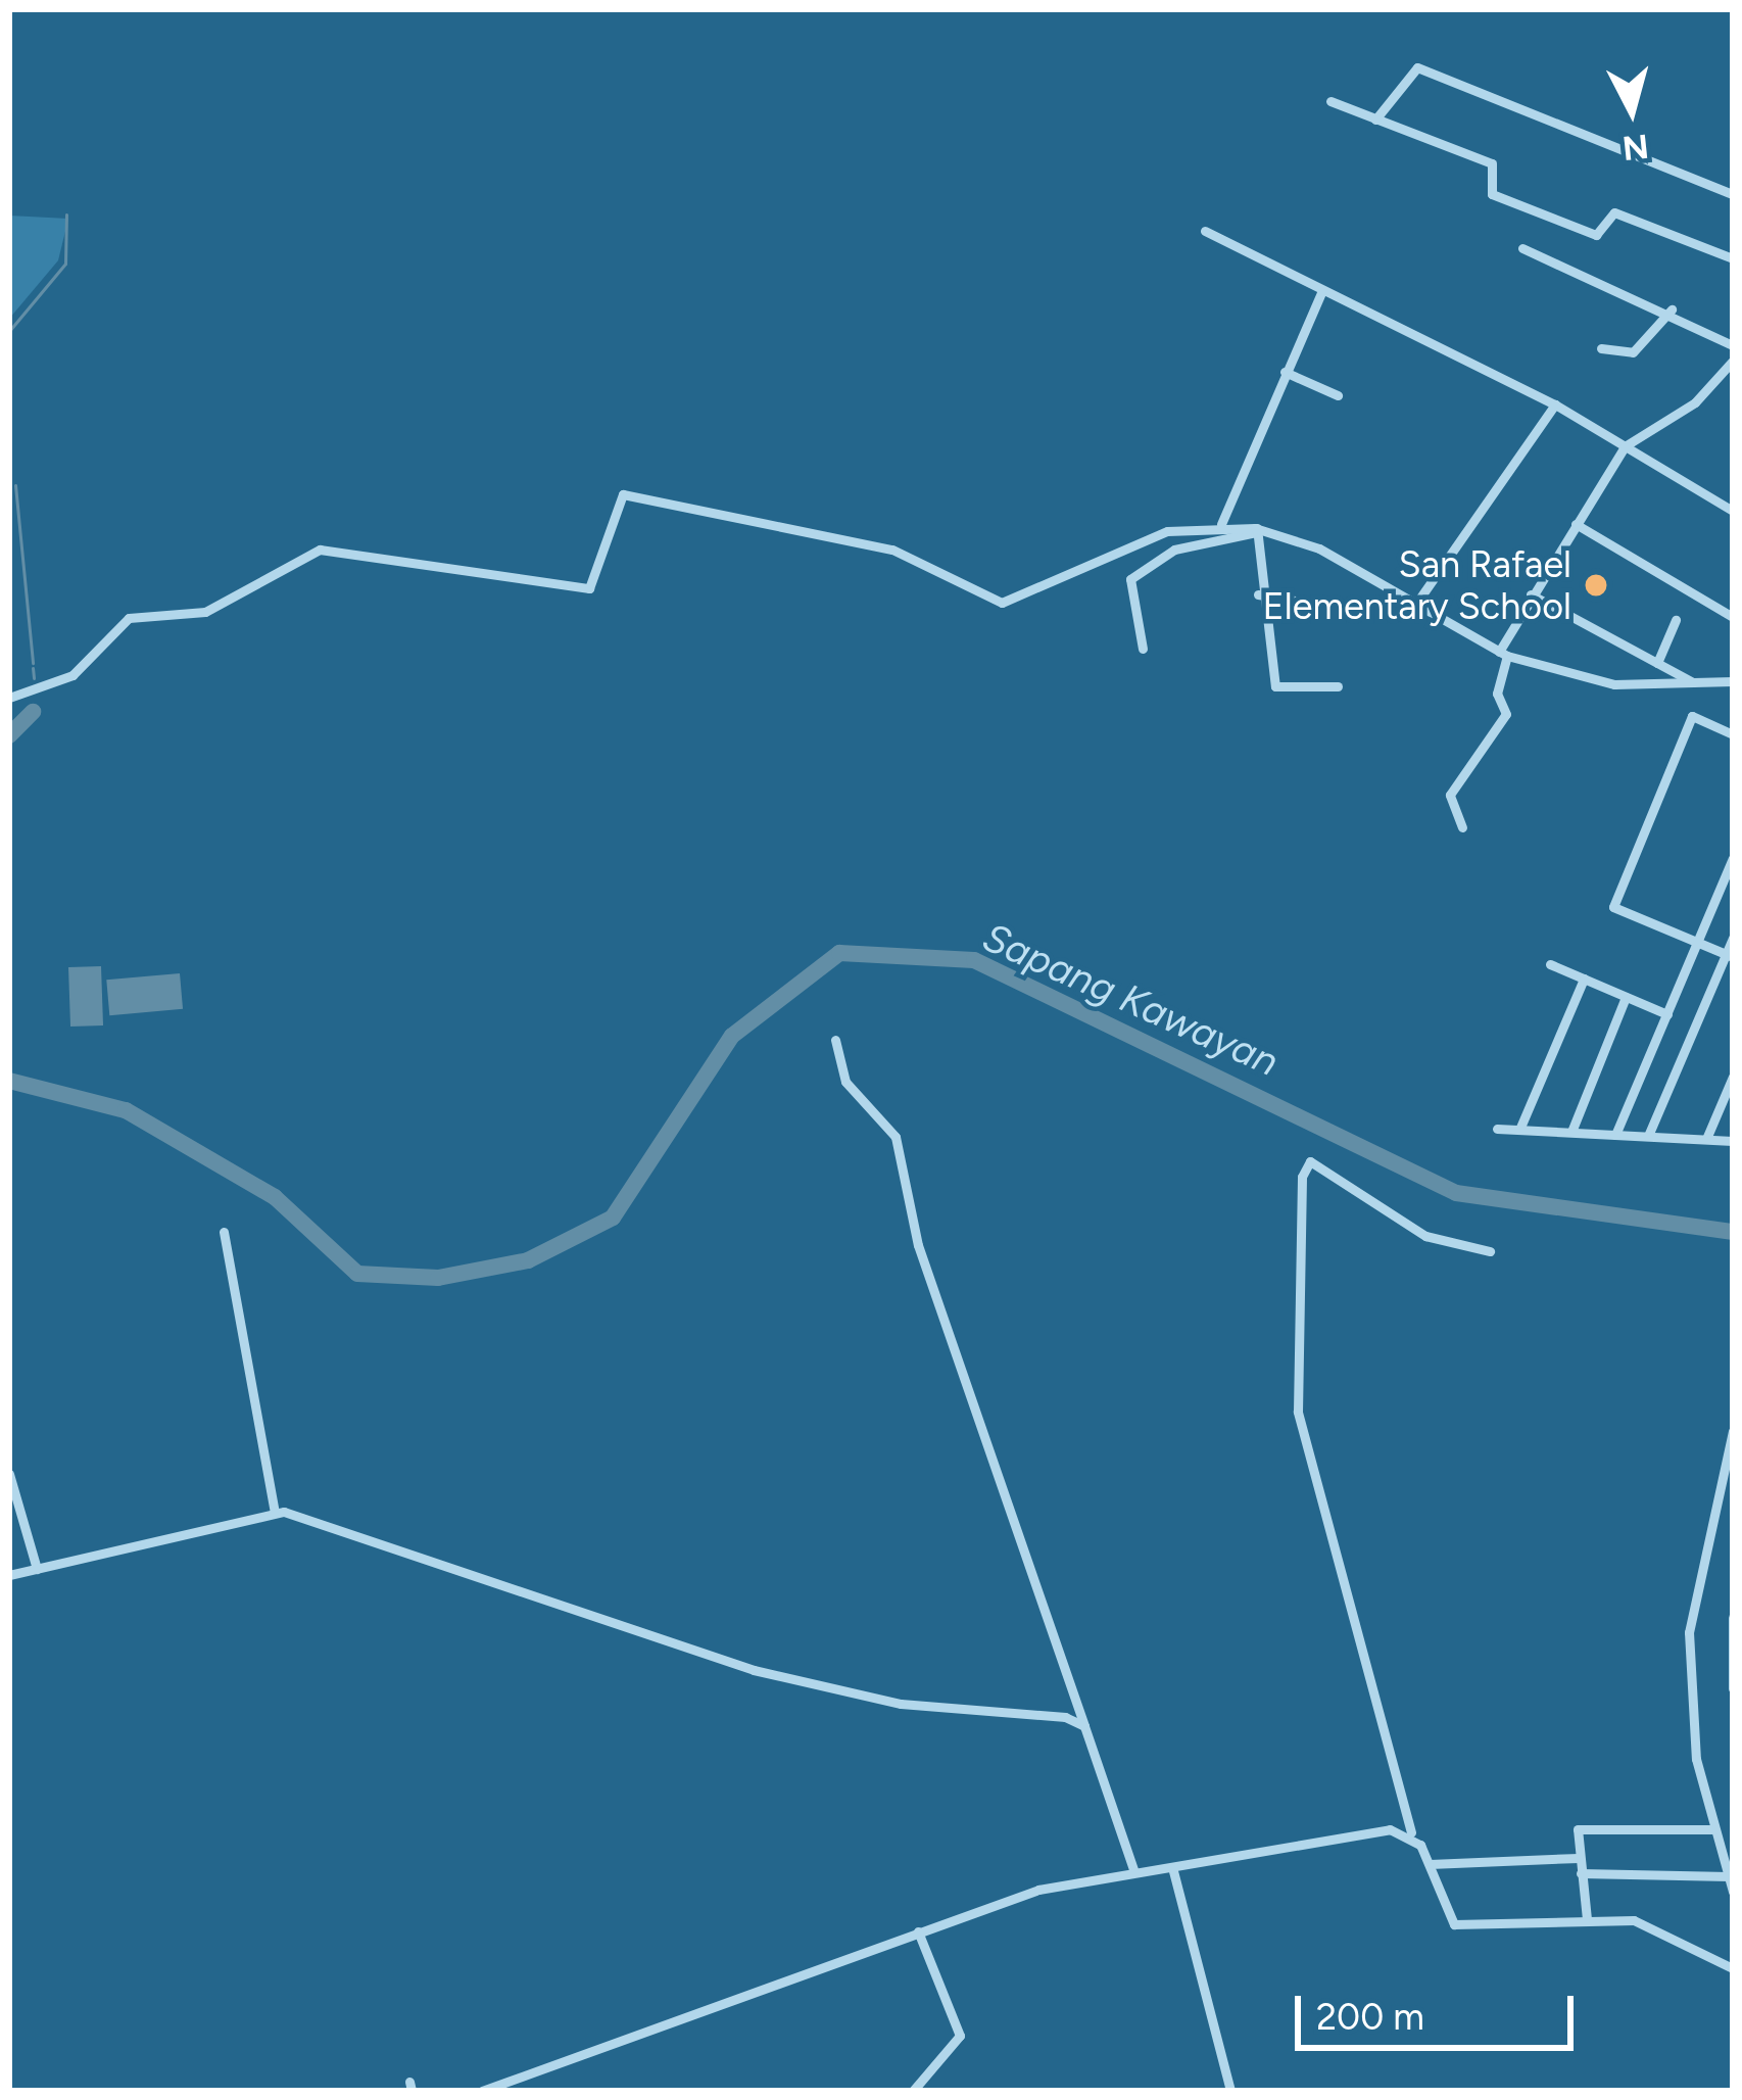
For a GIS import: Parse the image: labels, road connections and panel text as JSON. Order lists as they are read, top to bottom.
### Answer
{
  "water": ["Sapang Kawayan"],
  "places": ["San Rafael Elementary School"],
  "scale_bar": "200 m",
  "north": "bottom"
}
